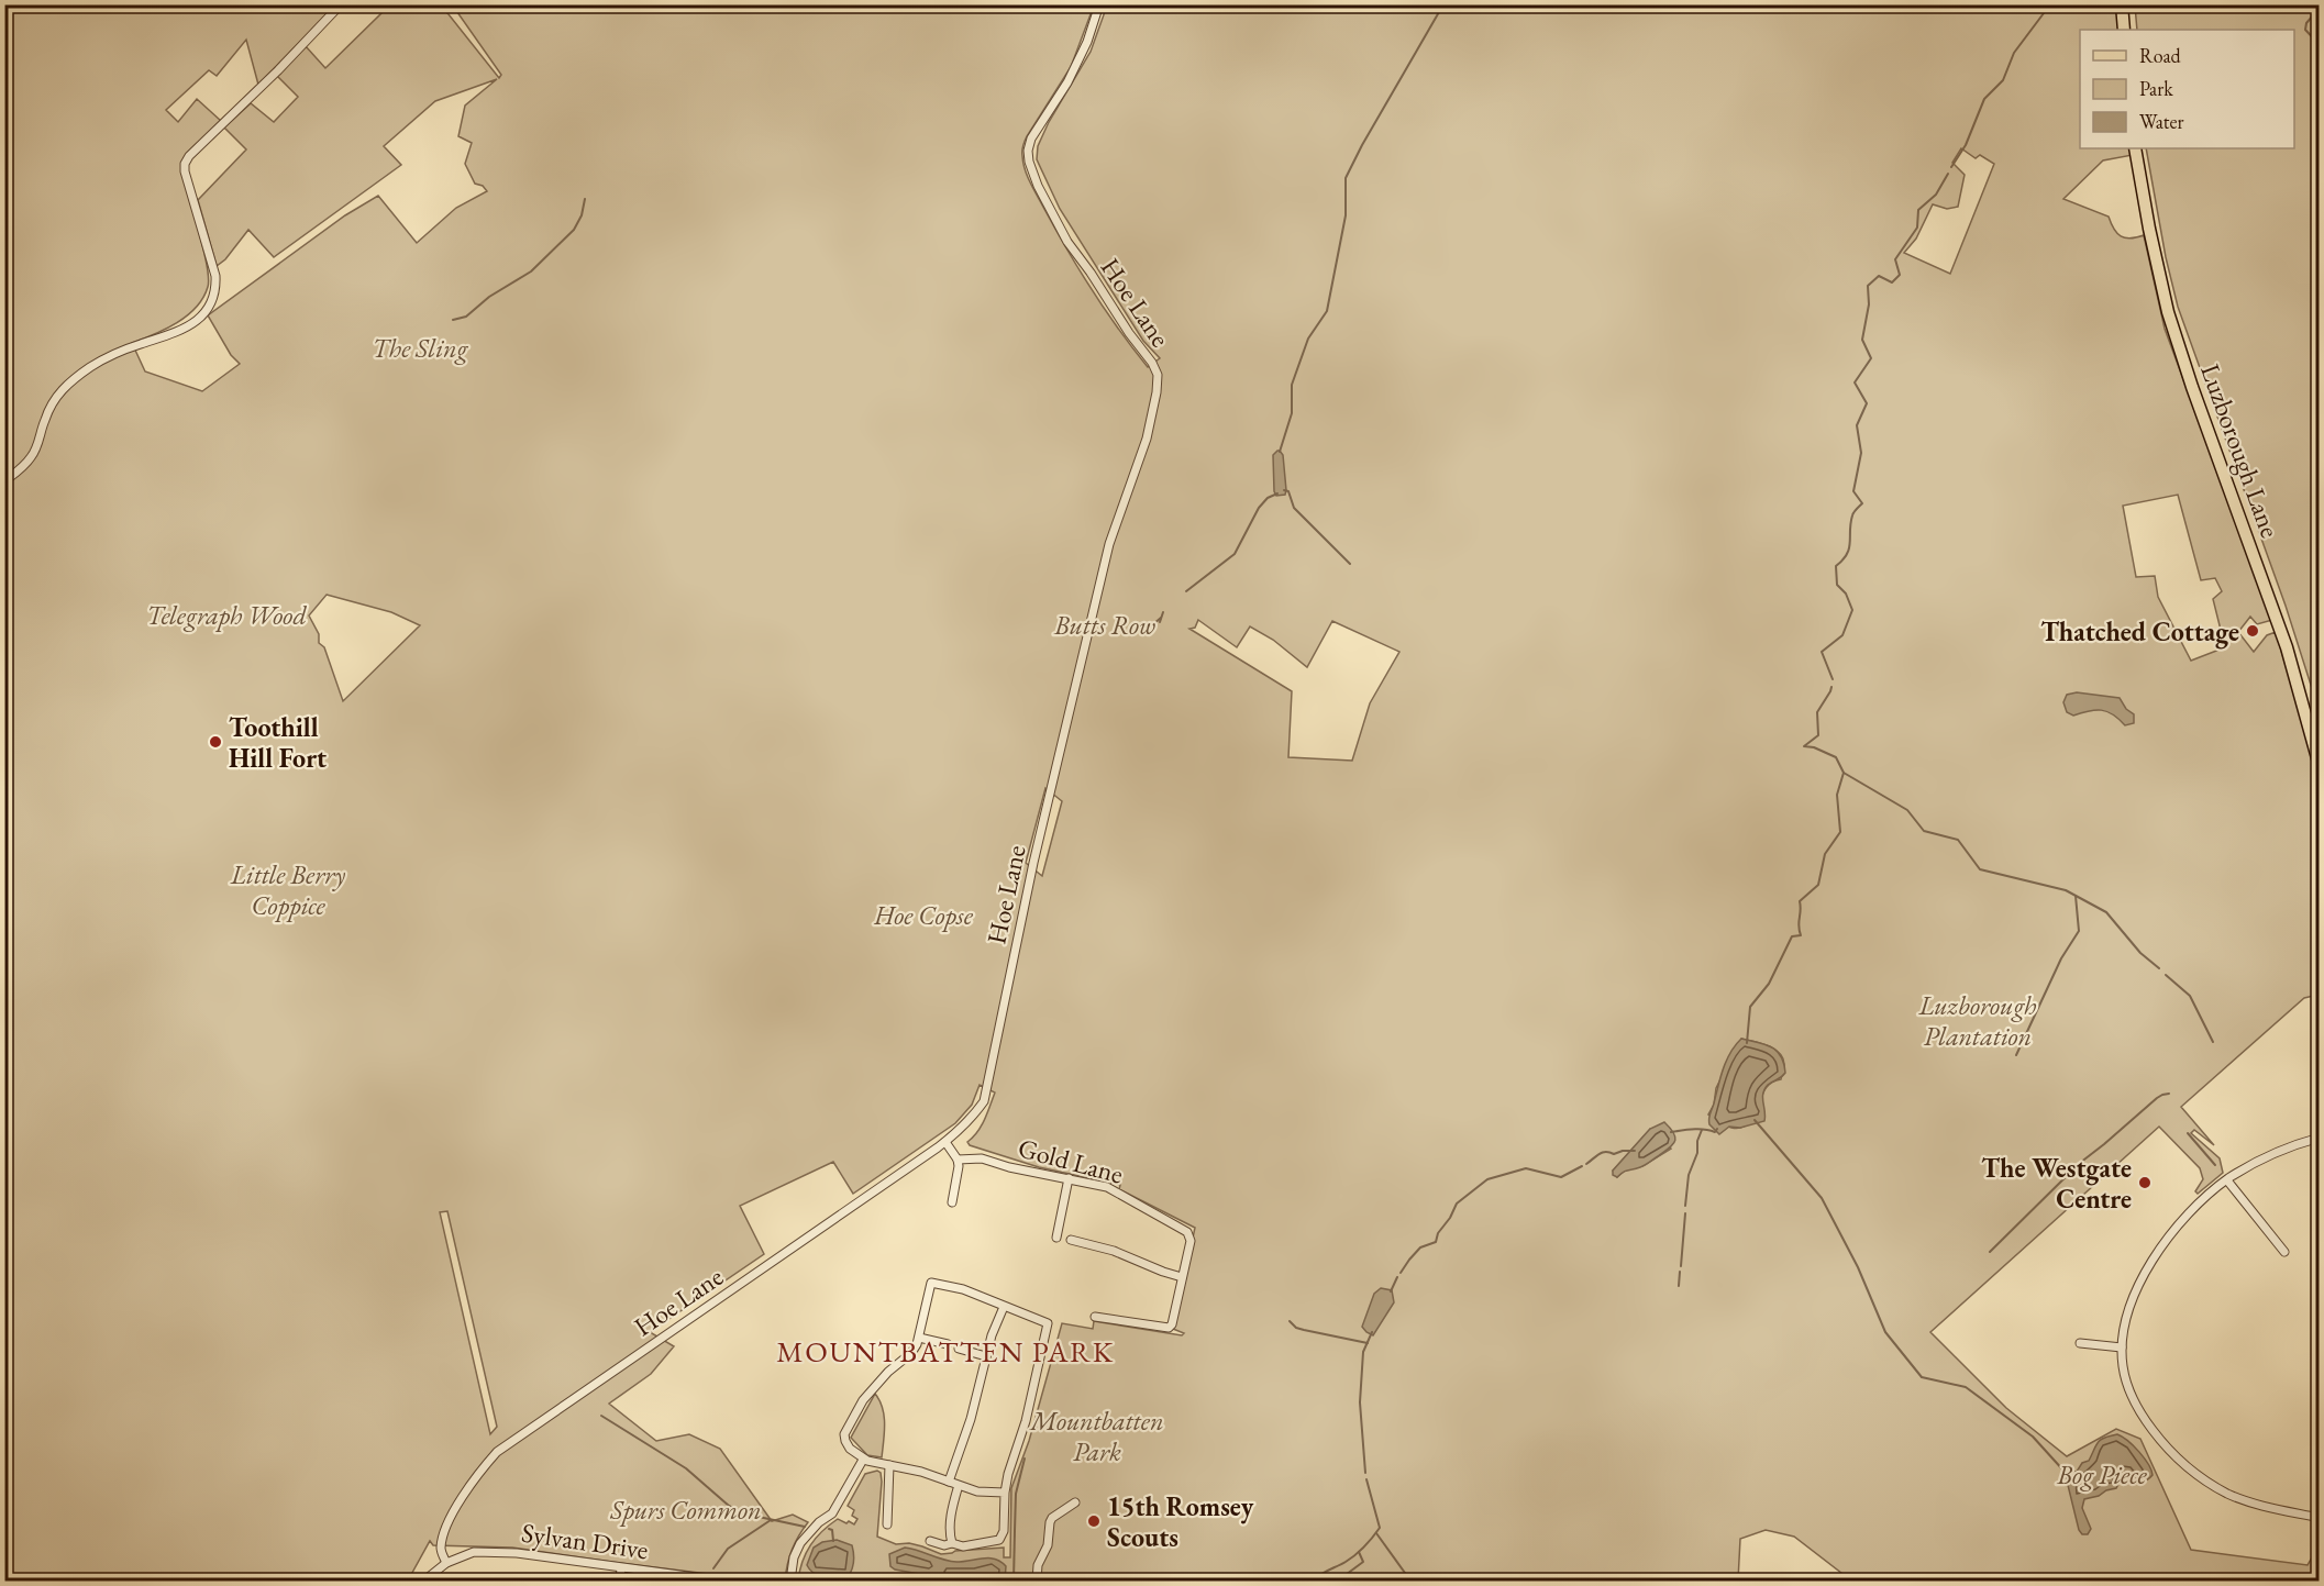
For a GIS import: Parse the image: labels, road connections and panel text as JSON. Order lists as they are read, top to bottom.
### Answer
{
  "streets": {
    "main road": ["Luzborough Lane"],
    "street": ["Hoe Lane", "Gold Lane", "Sylvan Drive"]
  },
  "crossings": [
    ["Hoe Lane", "Sylvan Drive"]
  ],
  "districts": ["MOUNTBATTEN PARK"],
  "parks": [
    "The Sling",
    "Telegraph Wood",
    "Butts Row",
    "Little Berry Coppice",
    "Hoe Copse",
    "Luzborough Plantation",
    "Mountbatten Park",
    "Bog Piece",
    "Spurs Common"
  ],
  "places": [
    "Thatched Cottage",
    "Toothill Hill Fort",
    "The Westgate Centre",
    "15th Romsey Scouts"
  ],
  "legend": ["Road", "Park", "Water"]
}
